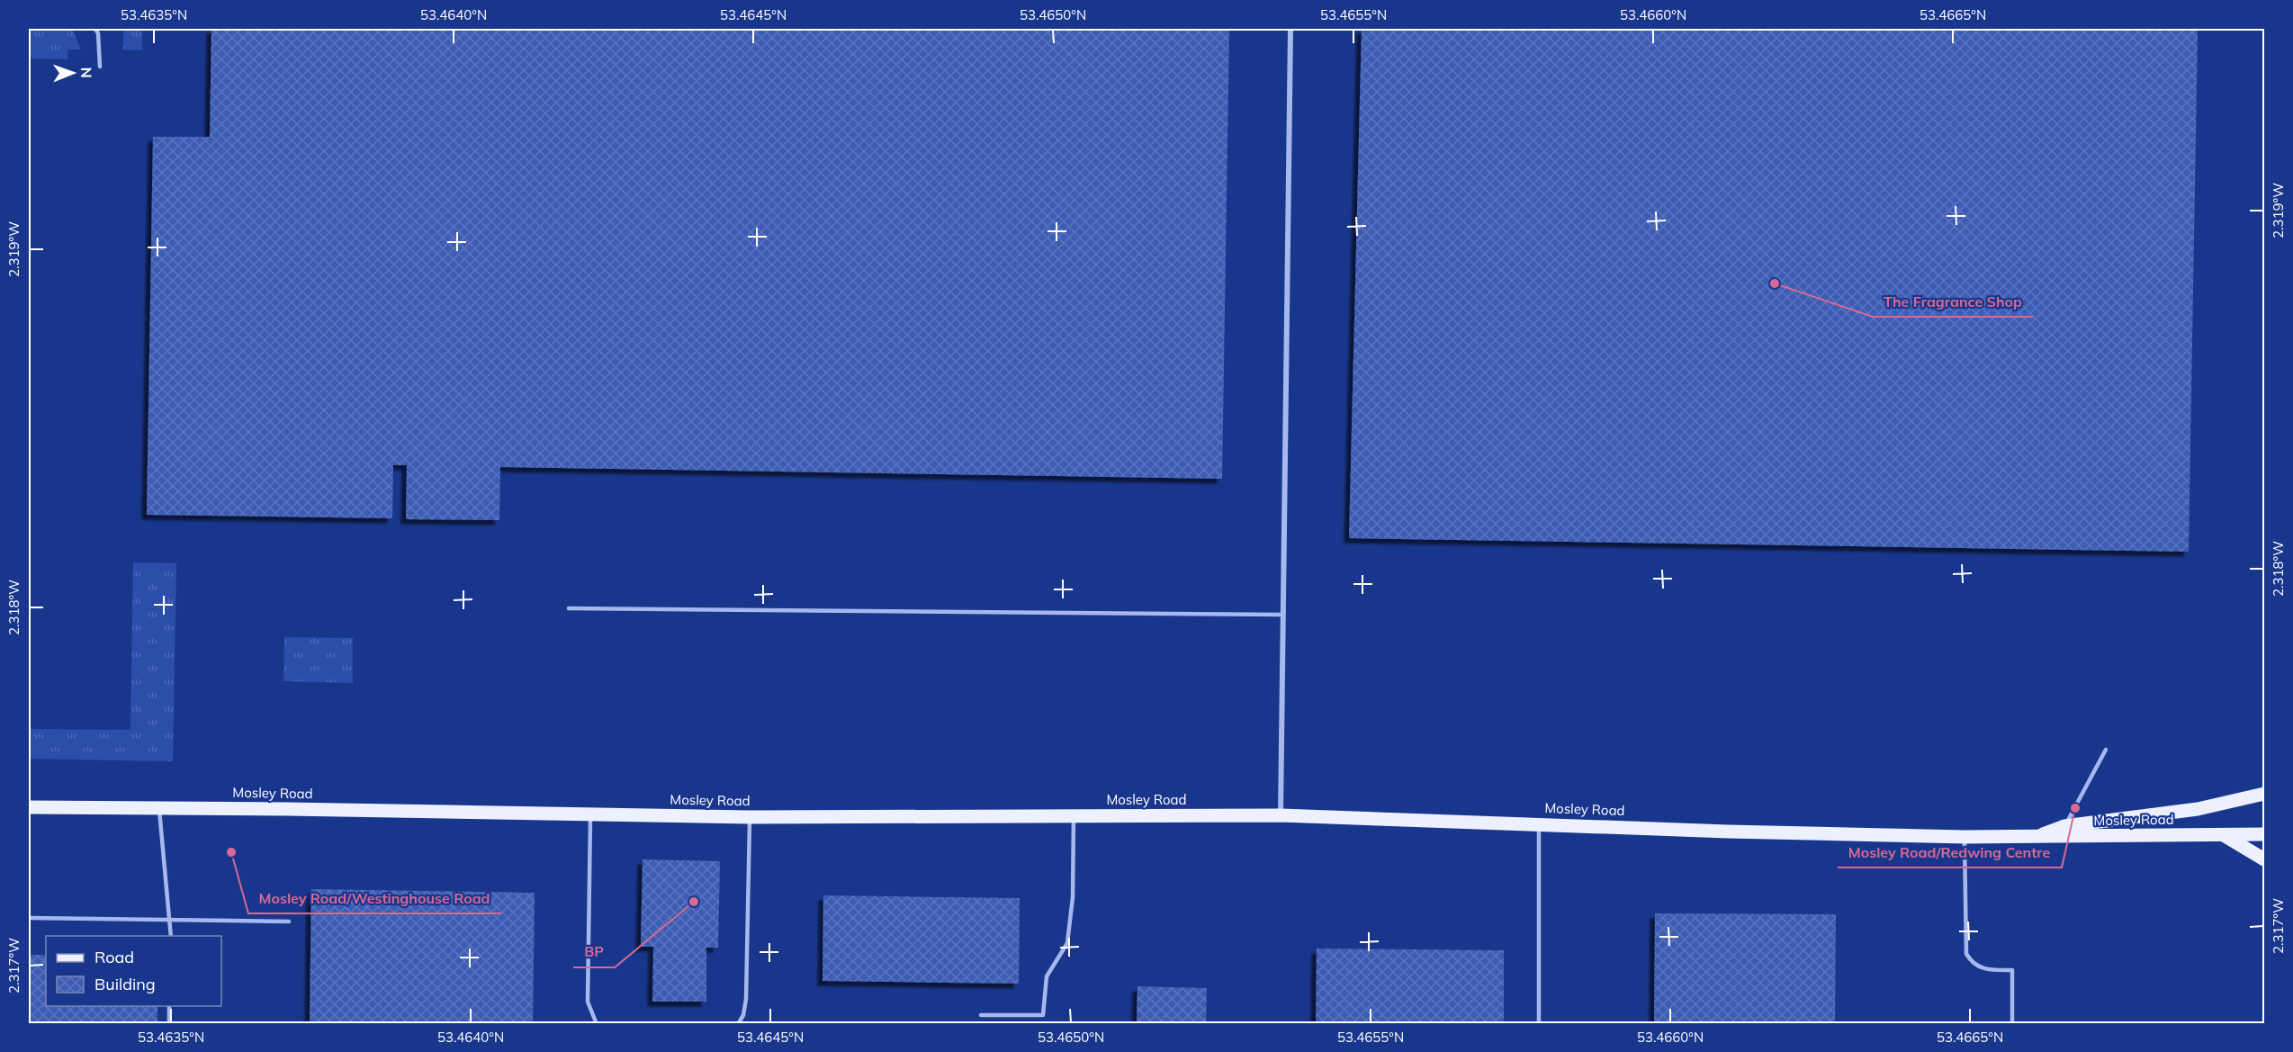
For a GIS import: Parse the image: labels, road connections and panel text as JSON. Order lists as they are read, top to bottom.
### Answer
{
  "streets": {
    "main road": ["Mosley Road"]
  },
  "places": [
    "The Fragrance Shop",
    "Mosley Road/Redwing Centre",
    "Mosley Road/Westinghouse Road",
    "BP"
  ],
  "legend": ["Road", "Building"],
  "north": "right",
  "coordinates": [
    "53.4635°N",
    "53.4640°N",
    "53.4645°N",
    "53.4650°N",
    "53.4655°N",
    "53.4660°N",
    "53.4665°N",
    "2.319°W",
    "2.318°W",
    "2.317°W"
  ]
}
